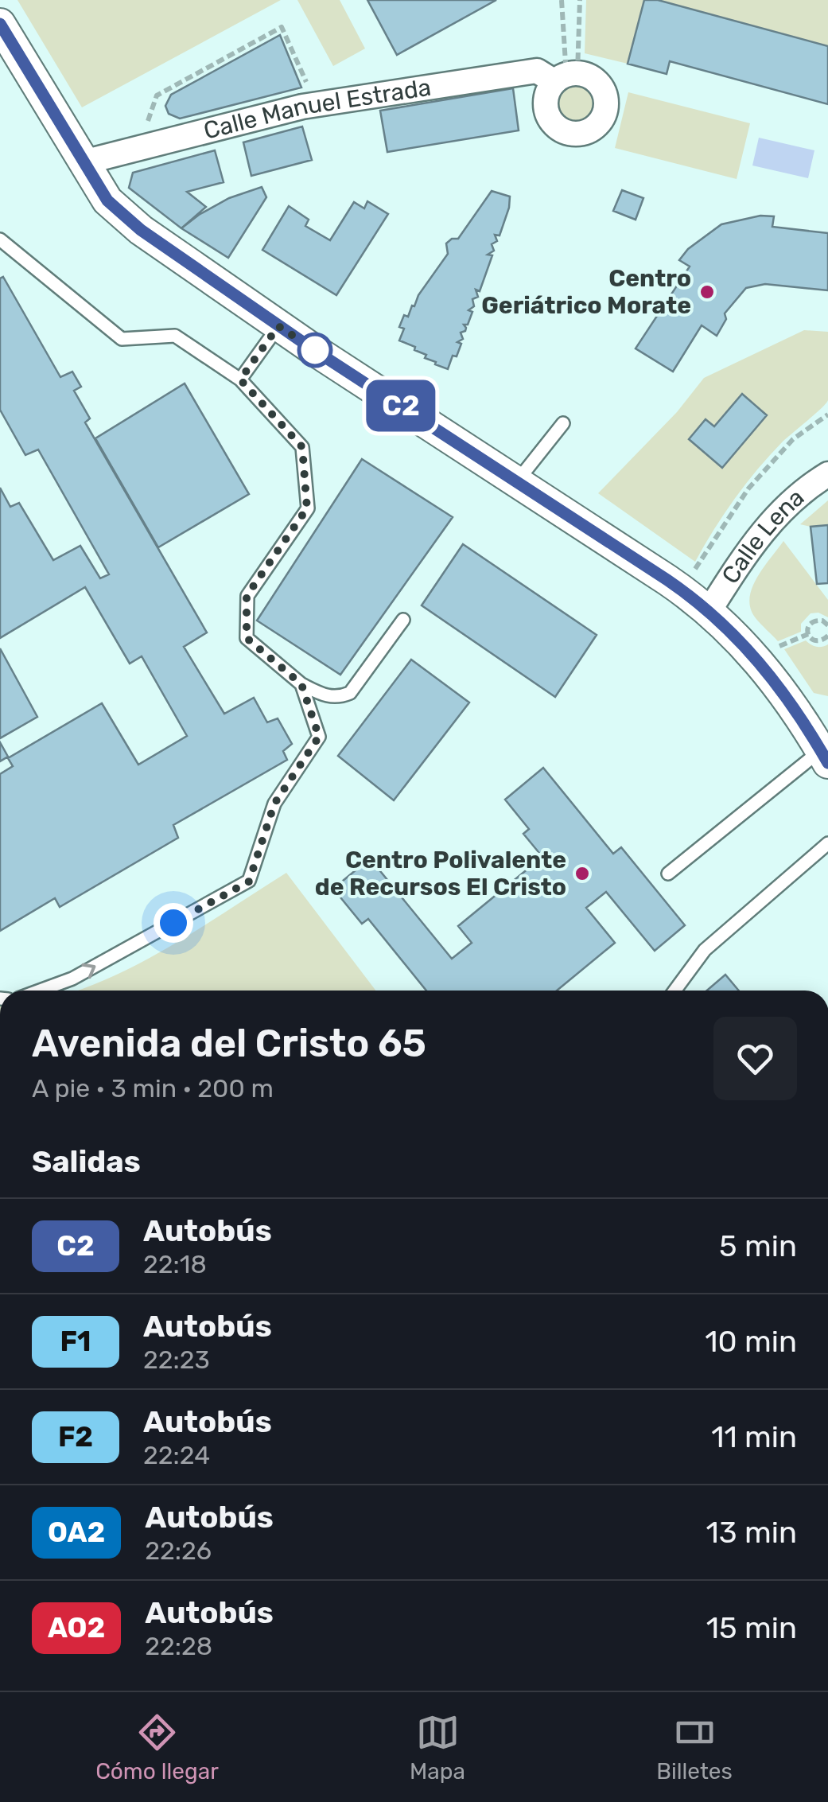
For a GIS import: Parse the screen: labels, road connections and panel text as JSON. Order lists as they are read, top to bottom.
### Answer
{
  "streets": {
    "street": ["Calle Manuel Estrada", "Calle Lena"]
  },
  "places": ["Centro Geriátrico Morate", "Centro Polivalente de Recursos El Cristo"],
  "lines": ["bus line C2"],
  "page": {
    "on_map": "C2",
    "heading": [
      ["Avenida del Cristo 65", "A pie · 3 min · 200 m"],
      "Salidas"
    ],
    "list": [
      {
        "mark": "C2",
        "name": "Autobús",
        "note": "22:18",
        "value": "5 min"
      },
      {
        "mark": "F1",
        "name": "Autobús",
        "note": "22:23",
        "value": "10 min"
      },
      {
        "mark": "F2",
        "name": "Autobús",
        "note": "22:24",
        "value": "11 min"
      },
      {
        "mark": "OA2",
        "name": "Autobús",
        "note": "22:26",
        "value": "13 min"
      },
      {
        "mark": "AO2",
        "name": "Autobús",
        "note": "22:28",
        "value": "15 min"
      }
    ],
    "tabs": ["Cómo llegar", "Mapa", "Billetes"]
  }
}
